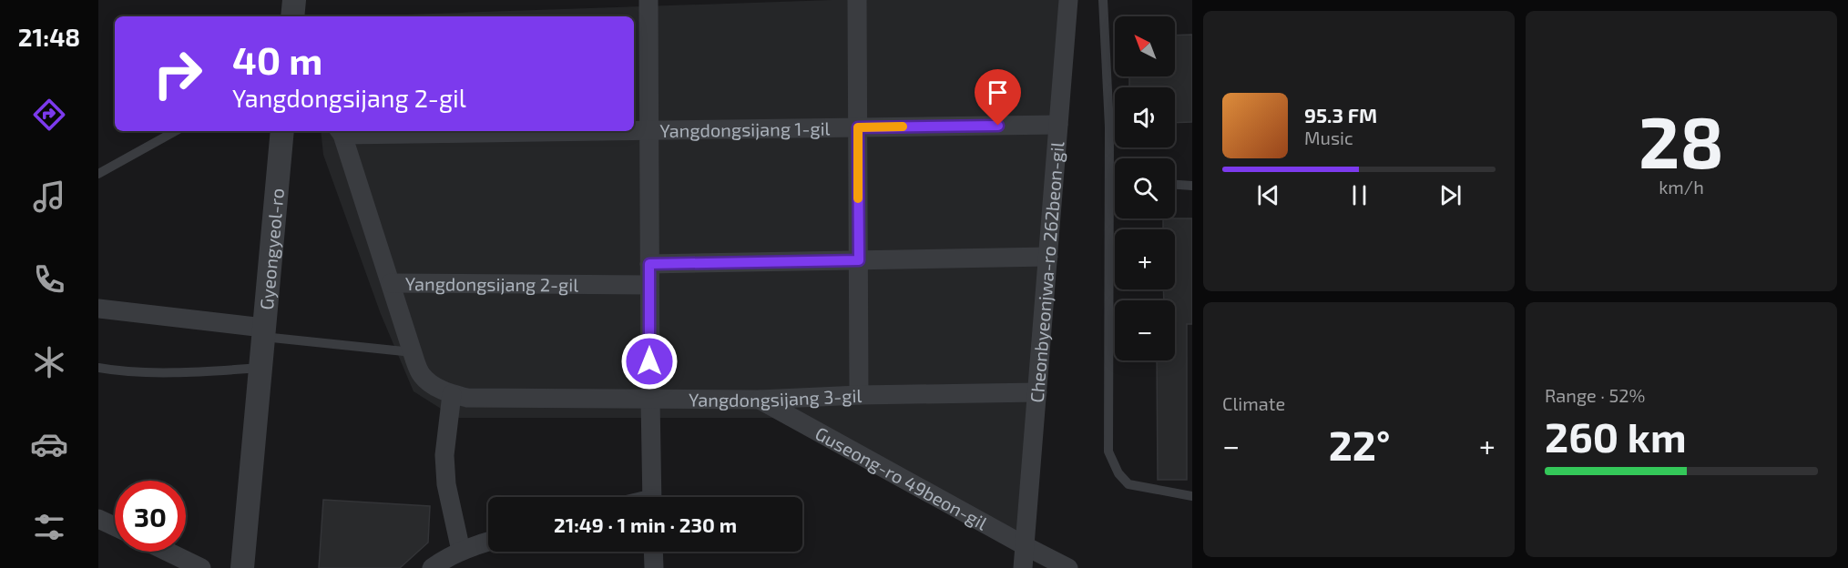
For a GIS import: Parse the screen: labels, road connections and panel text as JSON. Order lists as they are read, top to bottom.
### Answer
{
  "streets": {
    "street": [
      "Yangdongsijang 1-gil",
      "Gyeongyeol-ro",
      "Cheonbyeonjwa-ro 262beon-gil",
      "Yangdongsijang 2-gil",
      "Yangdongsijang 3-gil",
      "Guseong-ro 49beon-gil"
    ]
  },
  "crossings": [
    ["Yangdongsijang 1-gil", "Cheonbyeonjwa-ro 262beon-gil"],
    ["Yangdongsijang 1-gil", "Yangdongsijang 2-gil"],
    ["Cheonbyeonjwa-ro 262beon-gil", "Yangdongsijang 3-gil"],
    ["Cheonbyeonjwa-ro 262beon-gil", "Guseong-ro 49beon-gil"],
    ["Yangdongsijang 2-gil", "Yangdongsijang 3-gil"],
    ["Yangdongsijang 3-gil", "Guseong-ro 49beon-gil"]
  ],
  "north": "top left",
  "page": {
    "tabs": "21:48",
    "tile": [
      ["28", "km/h"],
      "Climate",
      ["Range · 52%", "260 km"]
    ],
    "map_buttons": ["+", "−"],
    "turn": ["40 m", "Yangdongsijang 2-gil"],
    "song": ["95.3 FM", "Music"],
    "heat": ["−", "22°", "+"],
    "limit": "30",
    "trip": "21:49 · 1 min · 230 m"
  }
}
